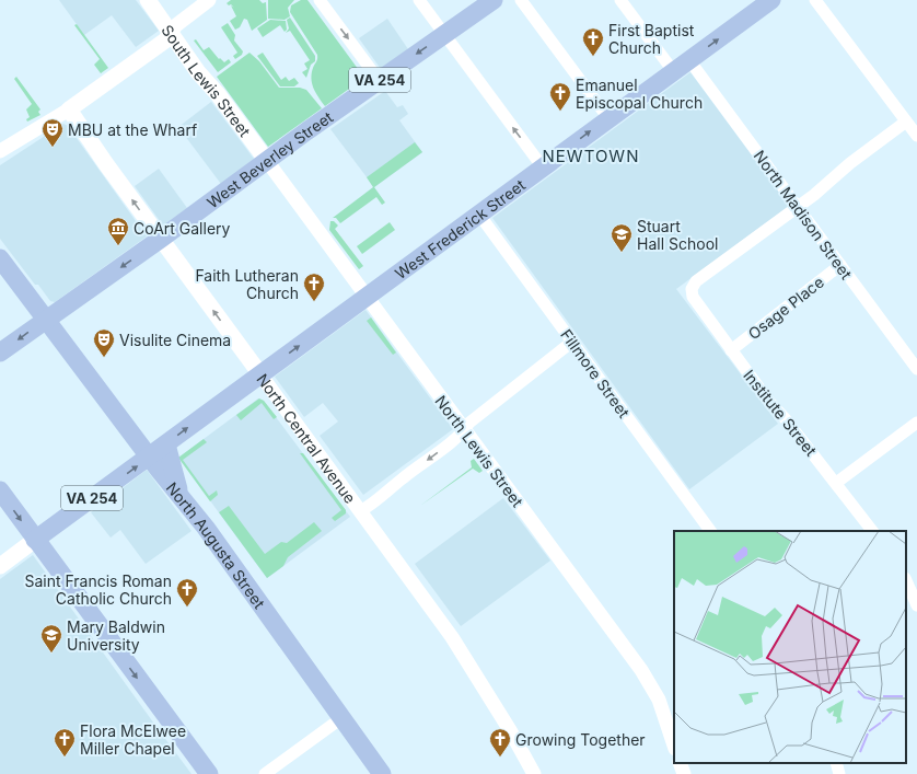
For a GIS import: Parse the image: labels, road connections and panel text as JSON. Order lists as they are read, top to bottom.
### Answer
{
  "streets": {
    "main road": [
      "South Lewis Street",
      "VA 254",
      "West Beverley Street",
      "West Frederick Street",
      "North Central Avenue",
      "North Augusta Street"
    ],
    "street": [
      "North Madison Street",
      "Osage Place",
      "Fillmore Street",
      "Institute Street",
      "North Lewis Street"
    ]
  },
  "crossings": [
    ["South Lewis Street", "West Beverley Street"],
    ["South Lewis Street", "North Lewis Street"],
    ["VA 254", "West Beverley Street"],
    ["VA 254", "West Frederick Street"],
    ["VA 254", "North Augusta Street"],
    ["West Beverley Street", "North Central Avenue"],
    ["West Beverley Street", "North Lewis Street"],
    ["West Beverley Street", "North Augusta Street"],
    ["North Madison Street", "West Frederick Street"],
    ["North Madison Street", "Osage Place"],
    ["North Madison Street", "Institute Street"],
    ["West Frederick Street", "Fillmore Street"],
    ["West Frederick Street", "North Central Avenue"],
    ["West Frederick Street", "North Lewis Street"],
    ["West Frederick Street", "North Augusta Street"],
    ["Osage Place", "Institute Street"]
  ],
  "one_way": ["West Beverley Street", "West Frederick Street", "North Central Avenue"],
  "districts": ["NEWTOWN"],
  "places": {
    "church": [
      "First Baptist Church",
      "Emanuel Episcopal Church",
      "Faith Lutheran Church",
      "Saint Francis Roman Catholic Church",
      "Flora McElwee Miller Chapel",
      "Growing Together"
    ],
    "theatre": ["MBU at the Wharf", "Visulite Cinema"],
    "museum": ["CoArt Gallery"],
    "school or university": ["Stuart Hall School", "Mary Baldwin University"]
  }
}
